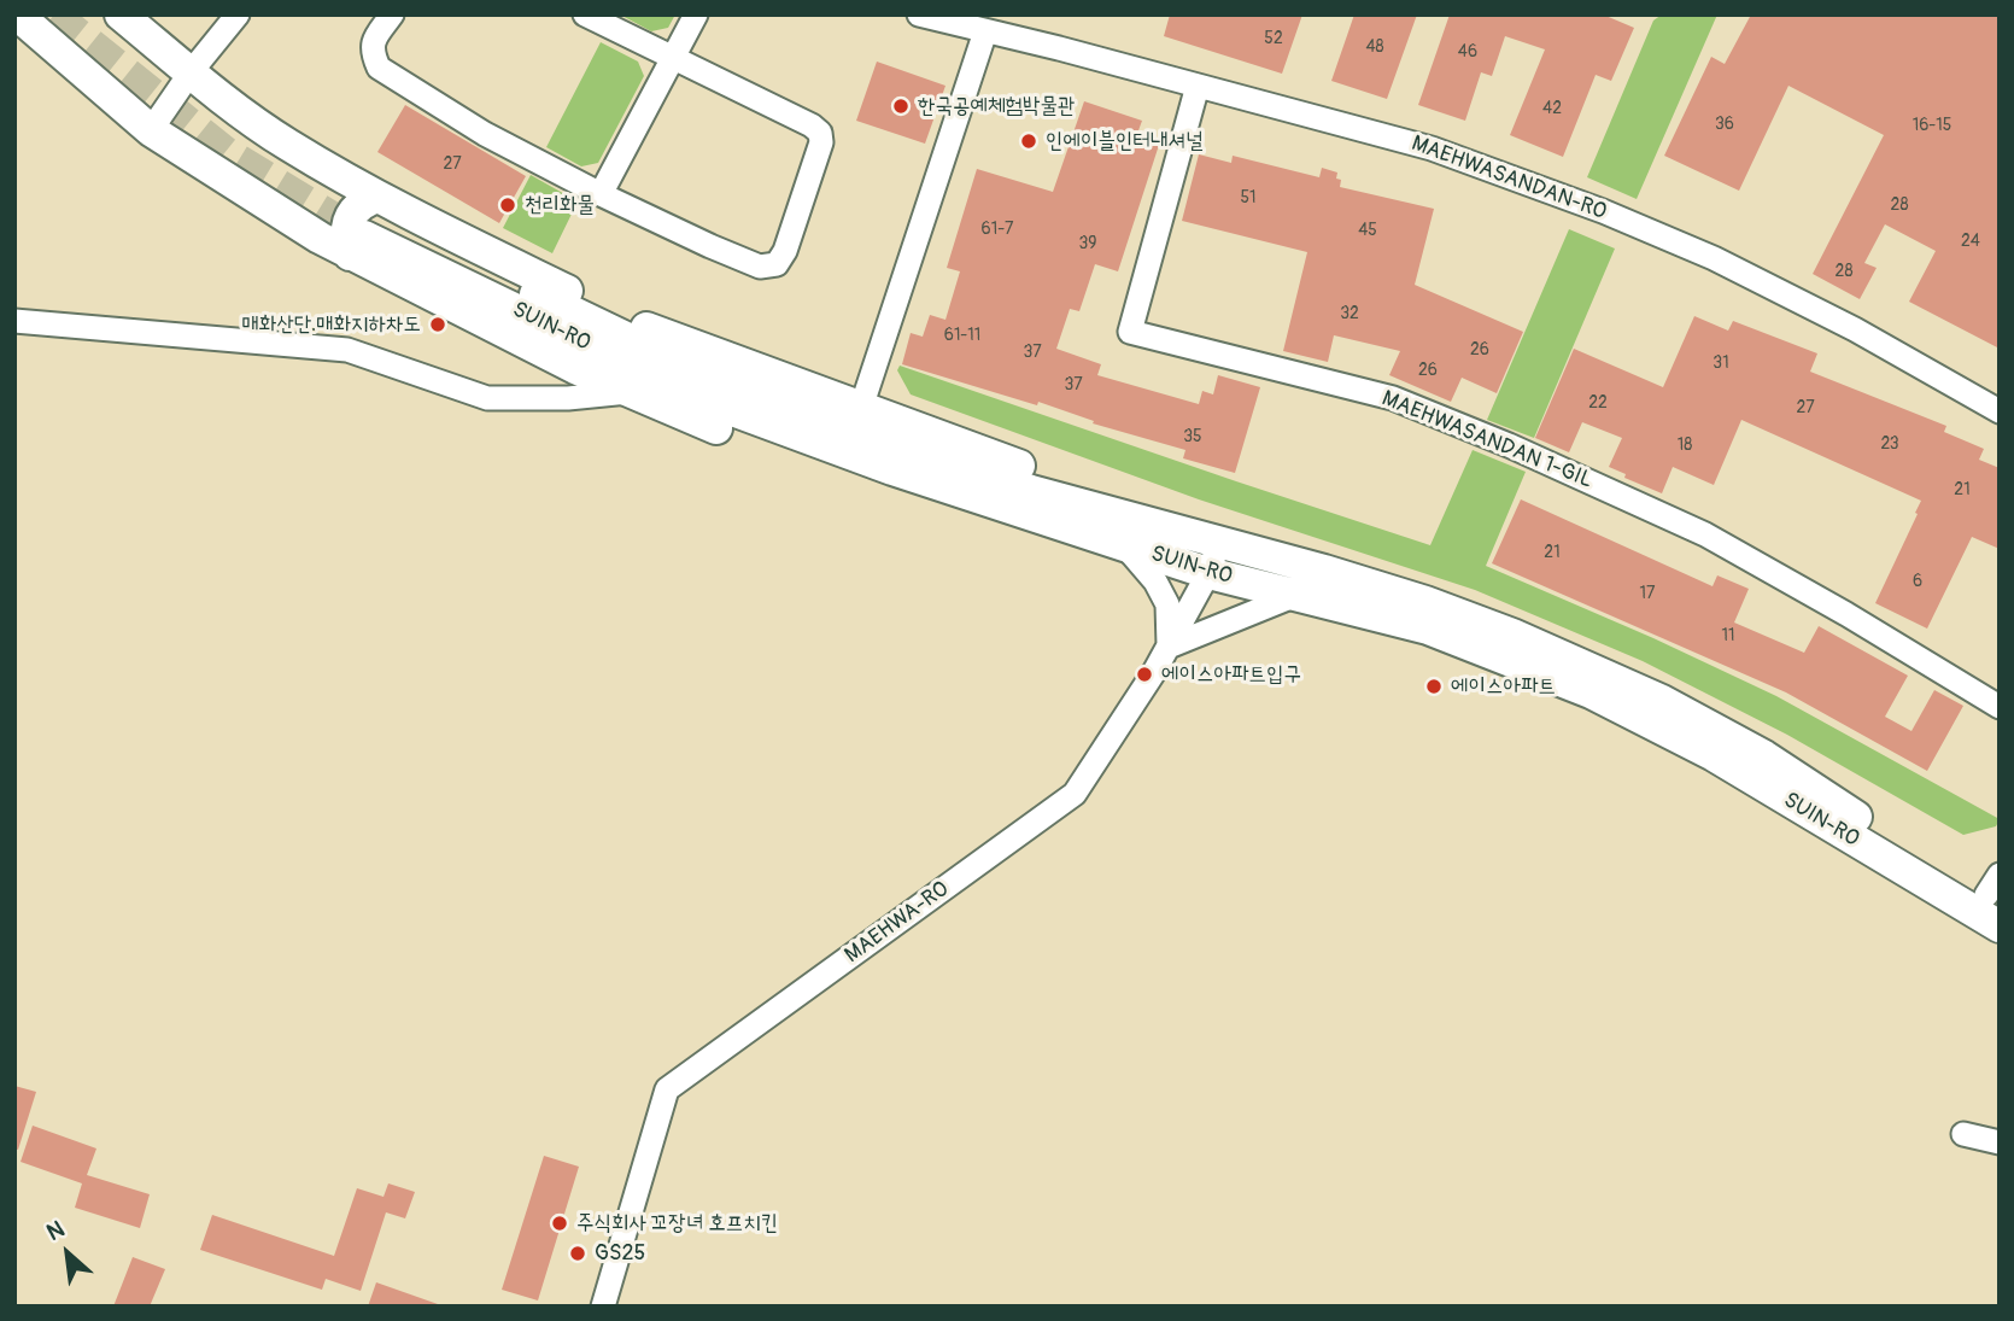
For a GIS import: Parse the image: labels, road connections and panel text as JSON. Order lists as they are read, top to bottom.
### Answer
{
  "streets": {
    "main road": ["SUIN-RO"],
    "street": ["MAEHWASANDAN-RO", "MAEHWASANDAN 1-GIL", "MAEHWA-RO"]
  },
  "crossings": [
    ["MAEHWASANDAN-RO", "MAEHWASANDAN 1-GIL"],
    ["SUIN-RO", "MAEHWA-RO"]
  ],
  "places": [
    "한국공예체험박물관",
    "인에이블인터내셔널",
    "천리화물",
    "매화산단.매화지하차도",
    "에이스아파트입구",
    "에이스아파트",
    "주식회사 꼬장녀 호프치킨",
    "GS25"
  ],
  "house_numbers": [
    "52",
    "48",
    "46",
    "42",
    "36",
    "16-15",
    "27",
    "51",
    "28",
    "61-7",
    "45",
    "24",
    "39",
    "28",
    "32",
    "61-11",
    "26",
    "37",
    "31",
    "26",
    "37",
    "22",
    "27",
    "35",
    "23",
    "18",
    "21",
    "21",
    "6",
    "17",
    "11"
  ],
  "north": "top left"
}
